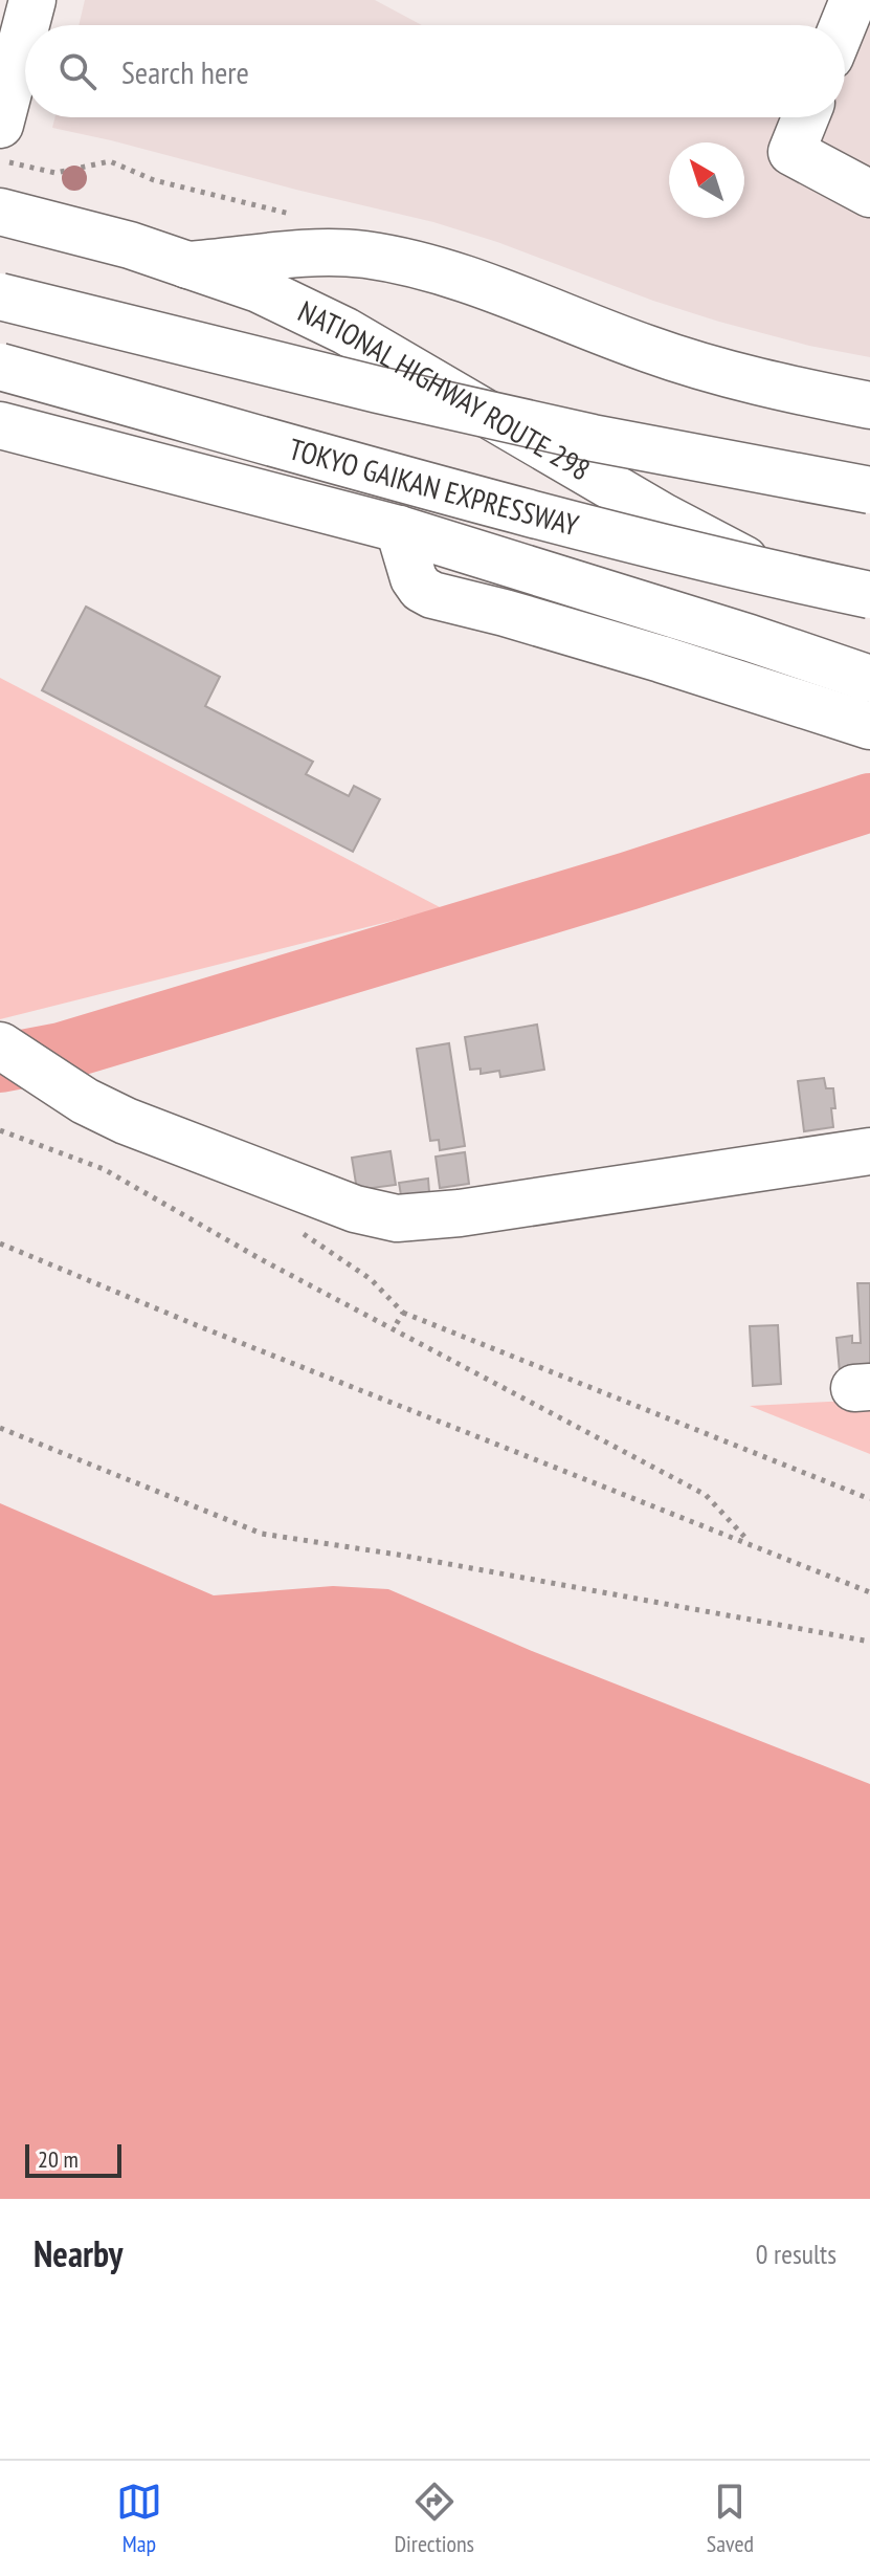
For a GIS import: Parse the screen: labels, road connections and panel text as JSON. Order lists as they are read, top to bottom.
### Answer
{
  "streets": {
    "main road": ["NATIONAL HIGHWAY ROUTE 298", "TOKYO GAIKAN EXPRESSWAY"]
  },
  "scale_bar": "20 m",
  "north": "top left",
  "page": {
    "search": "Search here",
    "scale": "20 m",
    "heading": ["Nearby", "0 results"],
    "nav": ["Map", "Directions", "Saved"]
  }
}
